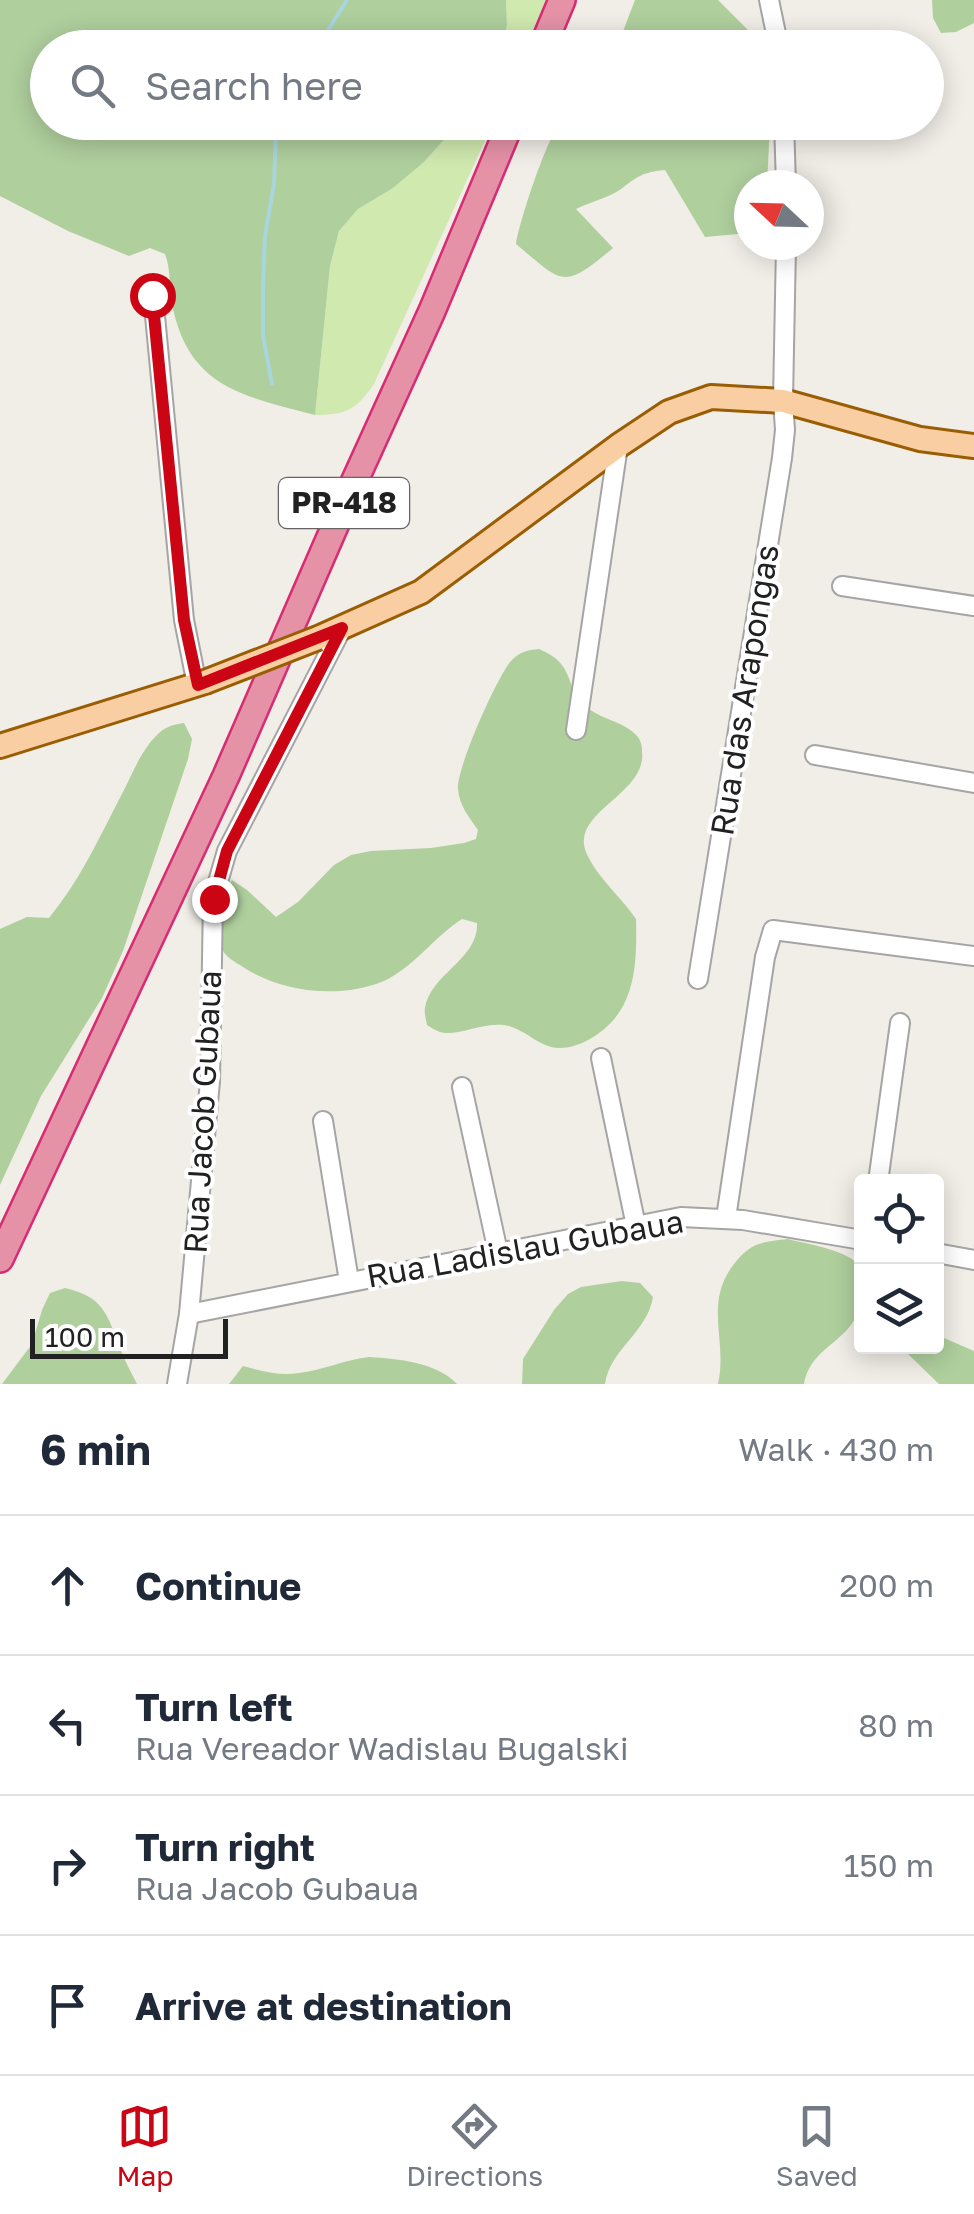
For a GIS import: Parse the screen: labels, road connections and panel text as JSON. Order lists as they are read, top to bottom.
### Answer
{
  "streets": {
    "highway": ["PR-418"],
    "street": ["Rua das Arapongas", "Rua Jacob Gubaua", "Rua Ladislau Gubaua"]
  },
  "crossings": [
    ["Rua Jacob Gubaua", "Rua Ladislau Gubaua"]
  ],
  "scale_bar": "100 m",
  "north": "left",
  "page": {
    "search": "Search here",
    "scale": "100 m",
    "heading": ["6 min", "Walk · 430 m"],
    "list": [
      ["Continue", "200 m"],
      ["Turn left", "Rua Vereador Wadislau Bugalski", "80 m"],
      ["Turn right", "Rua Jacob Gubaua", "150 m"],
      "Arrive at destination"
    ],
    "nav": ["Map", "Directions", "Saved"]
  }
}
